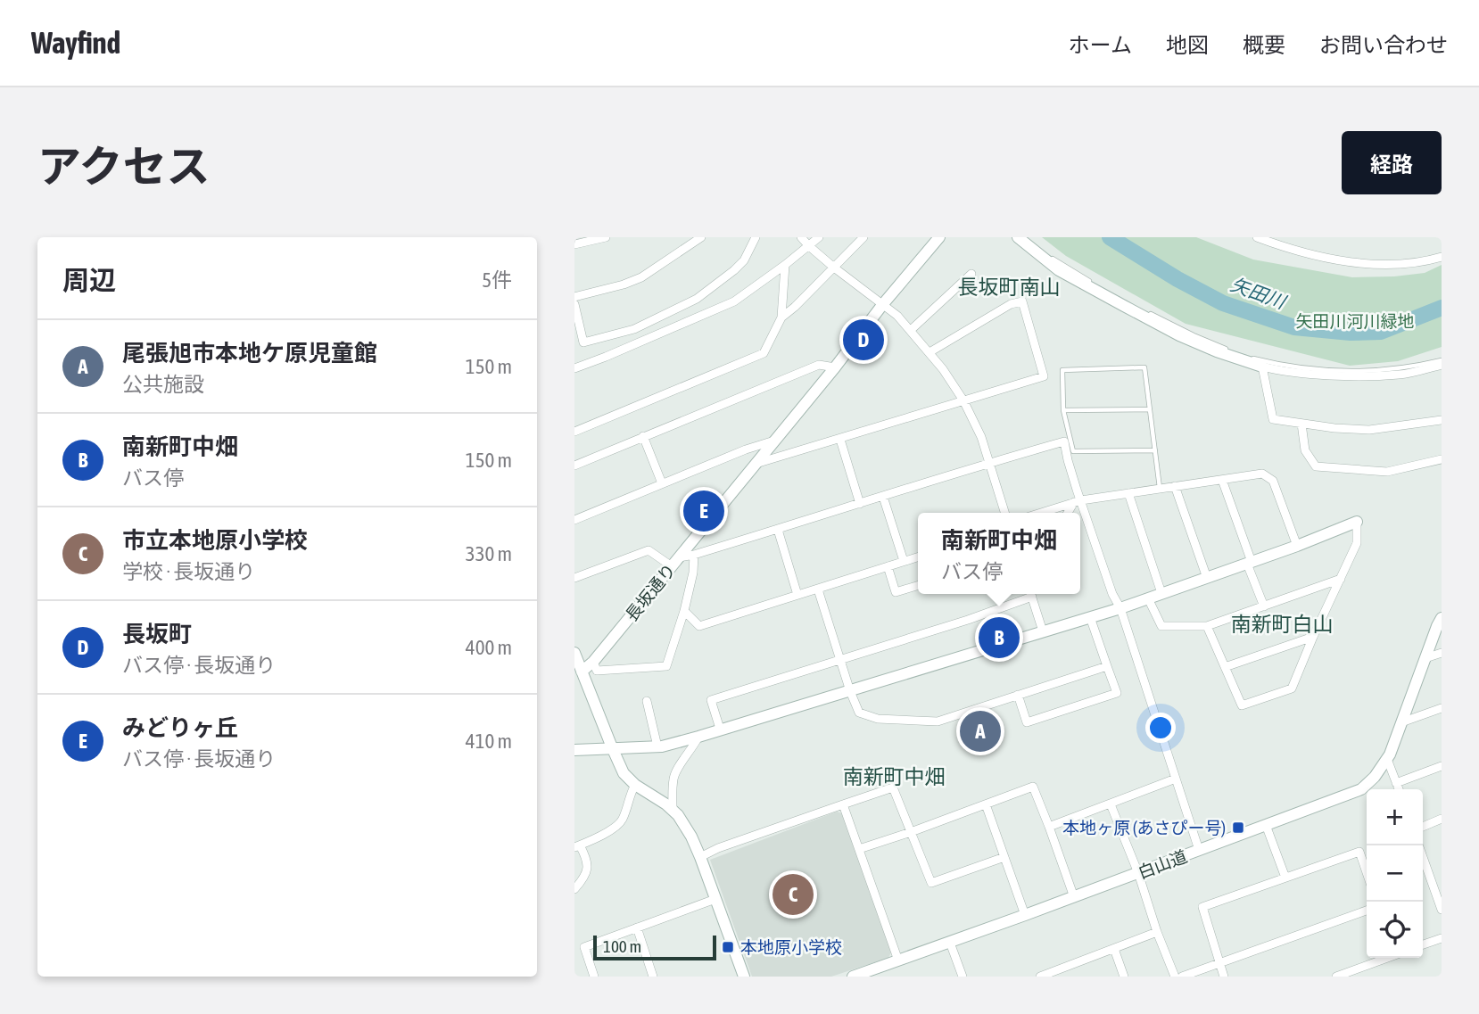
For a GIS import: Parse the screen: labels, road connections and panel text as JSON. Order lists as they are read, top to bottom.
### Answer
{
  "streets": {
    "street": ["長坂通り", "白山道"]
  },
  "districts": ["長坂町南山", "南新町白山", "南新町中畑"],
  "water": ["矢田川"],
  "parks": ["矢田川河川緑地"],
  "places": {
    "transit": ["本地ヶ原 (あさぴー号)", "本地原小学校"]
  },
  "scale_bar": "100 m",
  "page": {
    "header": "Wayfind",
    "nav": [
      "ホーム",
      "地図",
      "概要",
      "お問い合わせ"
    ],
    "title": "アクセス",
    "buttons": "経路",
    "heading": ["周辺", "5件"],
    "pins": [
      "D",
      "E",
      "B",
      "A",
      "C"
    ],
    "list": [
      {
        "mark": "A",
        "name": "尾張旭市本地ケ原児童館",
        "note": "公共施設",
        "value": "150 m"
      },
      {
        "mark": "B",
        "name": "南新町中畑",
        "note": "バス停",
        "value": "150 m"
      },
      {
        "mark": "C",
        "name": "市立本地原小学校",
        "note": "学校 · 長坂通り",
        "value": "330 m"
      },
      {
        "mark": "D",
        "name": "長坂町",
        "note": "バス停 · 長坂通り",
        "value": "400 m"
      },
      {
        "mark": "E",
        "name": "みどりヶ丘",
        "note": "バス停 · 長坂通り",
        "value": "410 m"
      }
    ],
    "popup": ["南新町中畑", "バス停"],
    "map_buttons": ["+", "−"],
    "scale": "100 m"
  }
}
